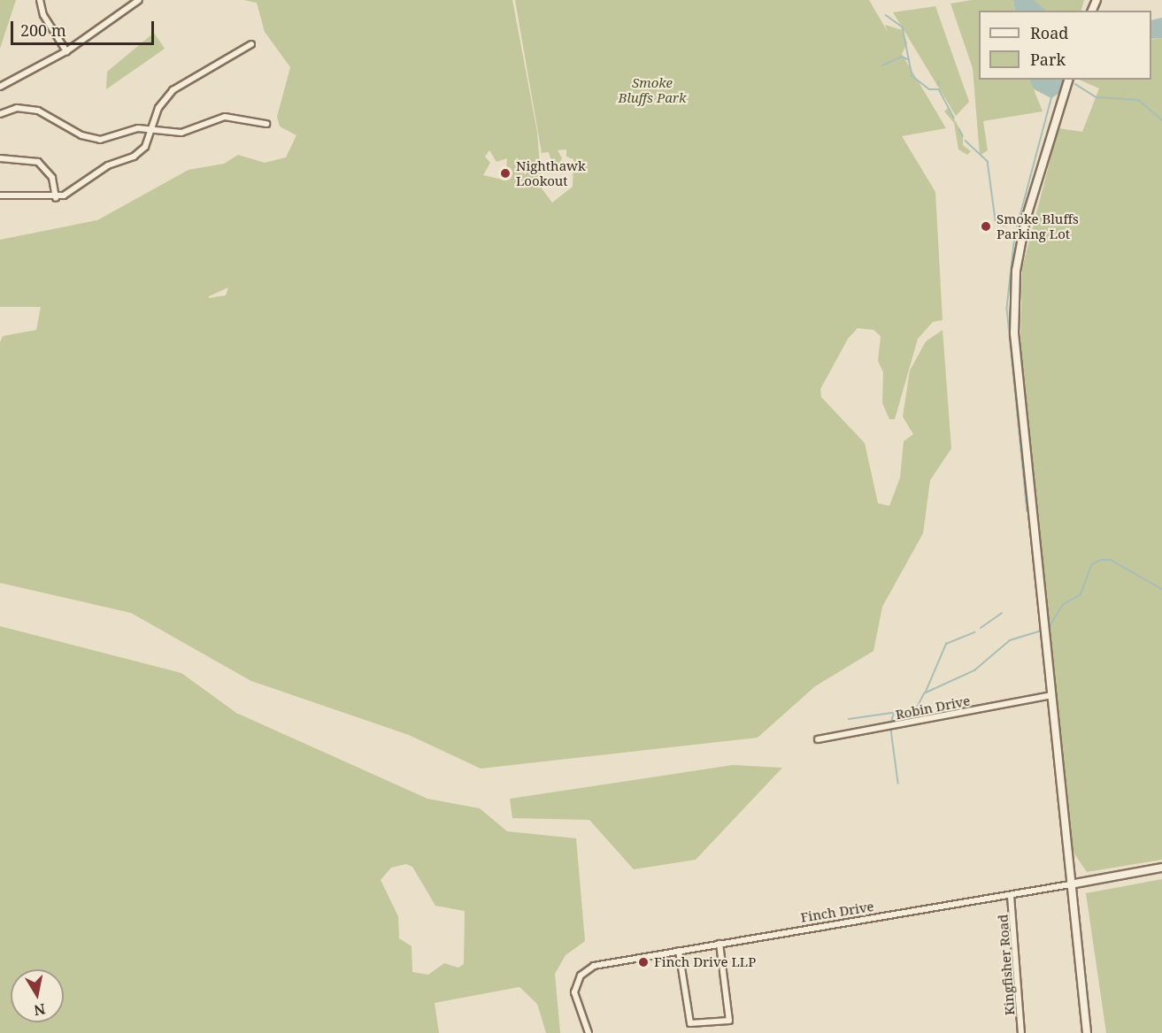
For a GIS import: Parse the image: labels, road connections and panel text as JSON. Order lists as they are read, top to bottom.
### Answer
{
  "streets": {
    "street": ["Robin Drive", "Finch Drive", "Kingfisher Road"]
  },
  "crossings": [
    ["Finch Drive", "Kingfisher Road"]
  ],
  "parks": ["Smoke Bluffs Park"],
  "places": ["Nighthawk Lookout", "Smoke Bluffs Parking Lot", "Finch Drive LLP"],
  "legend": ["Road", "Park"],
  "scale_bar": "200 m",
  "north": "bottom"
}
